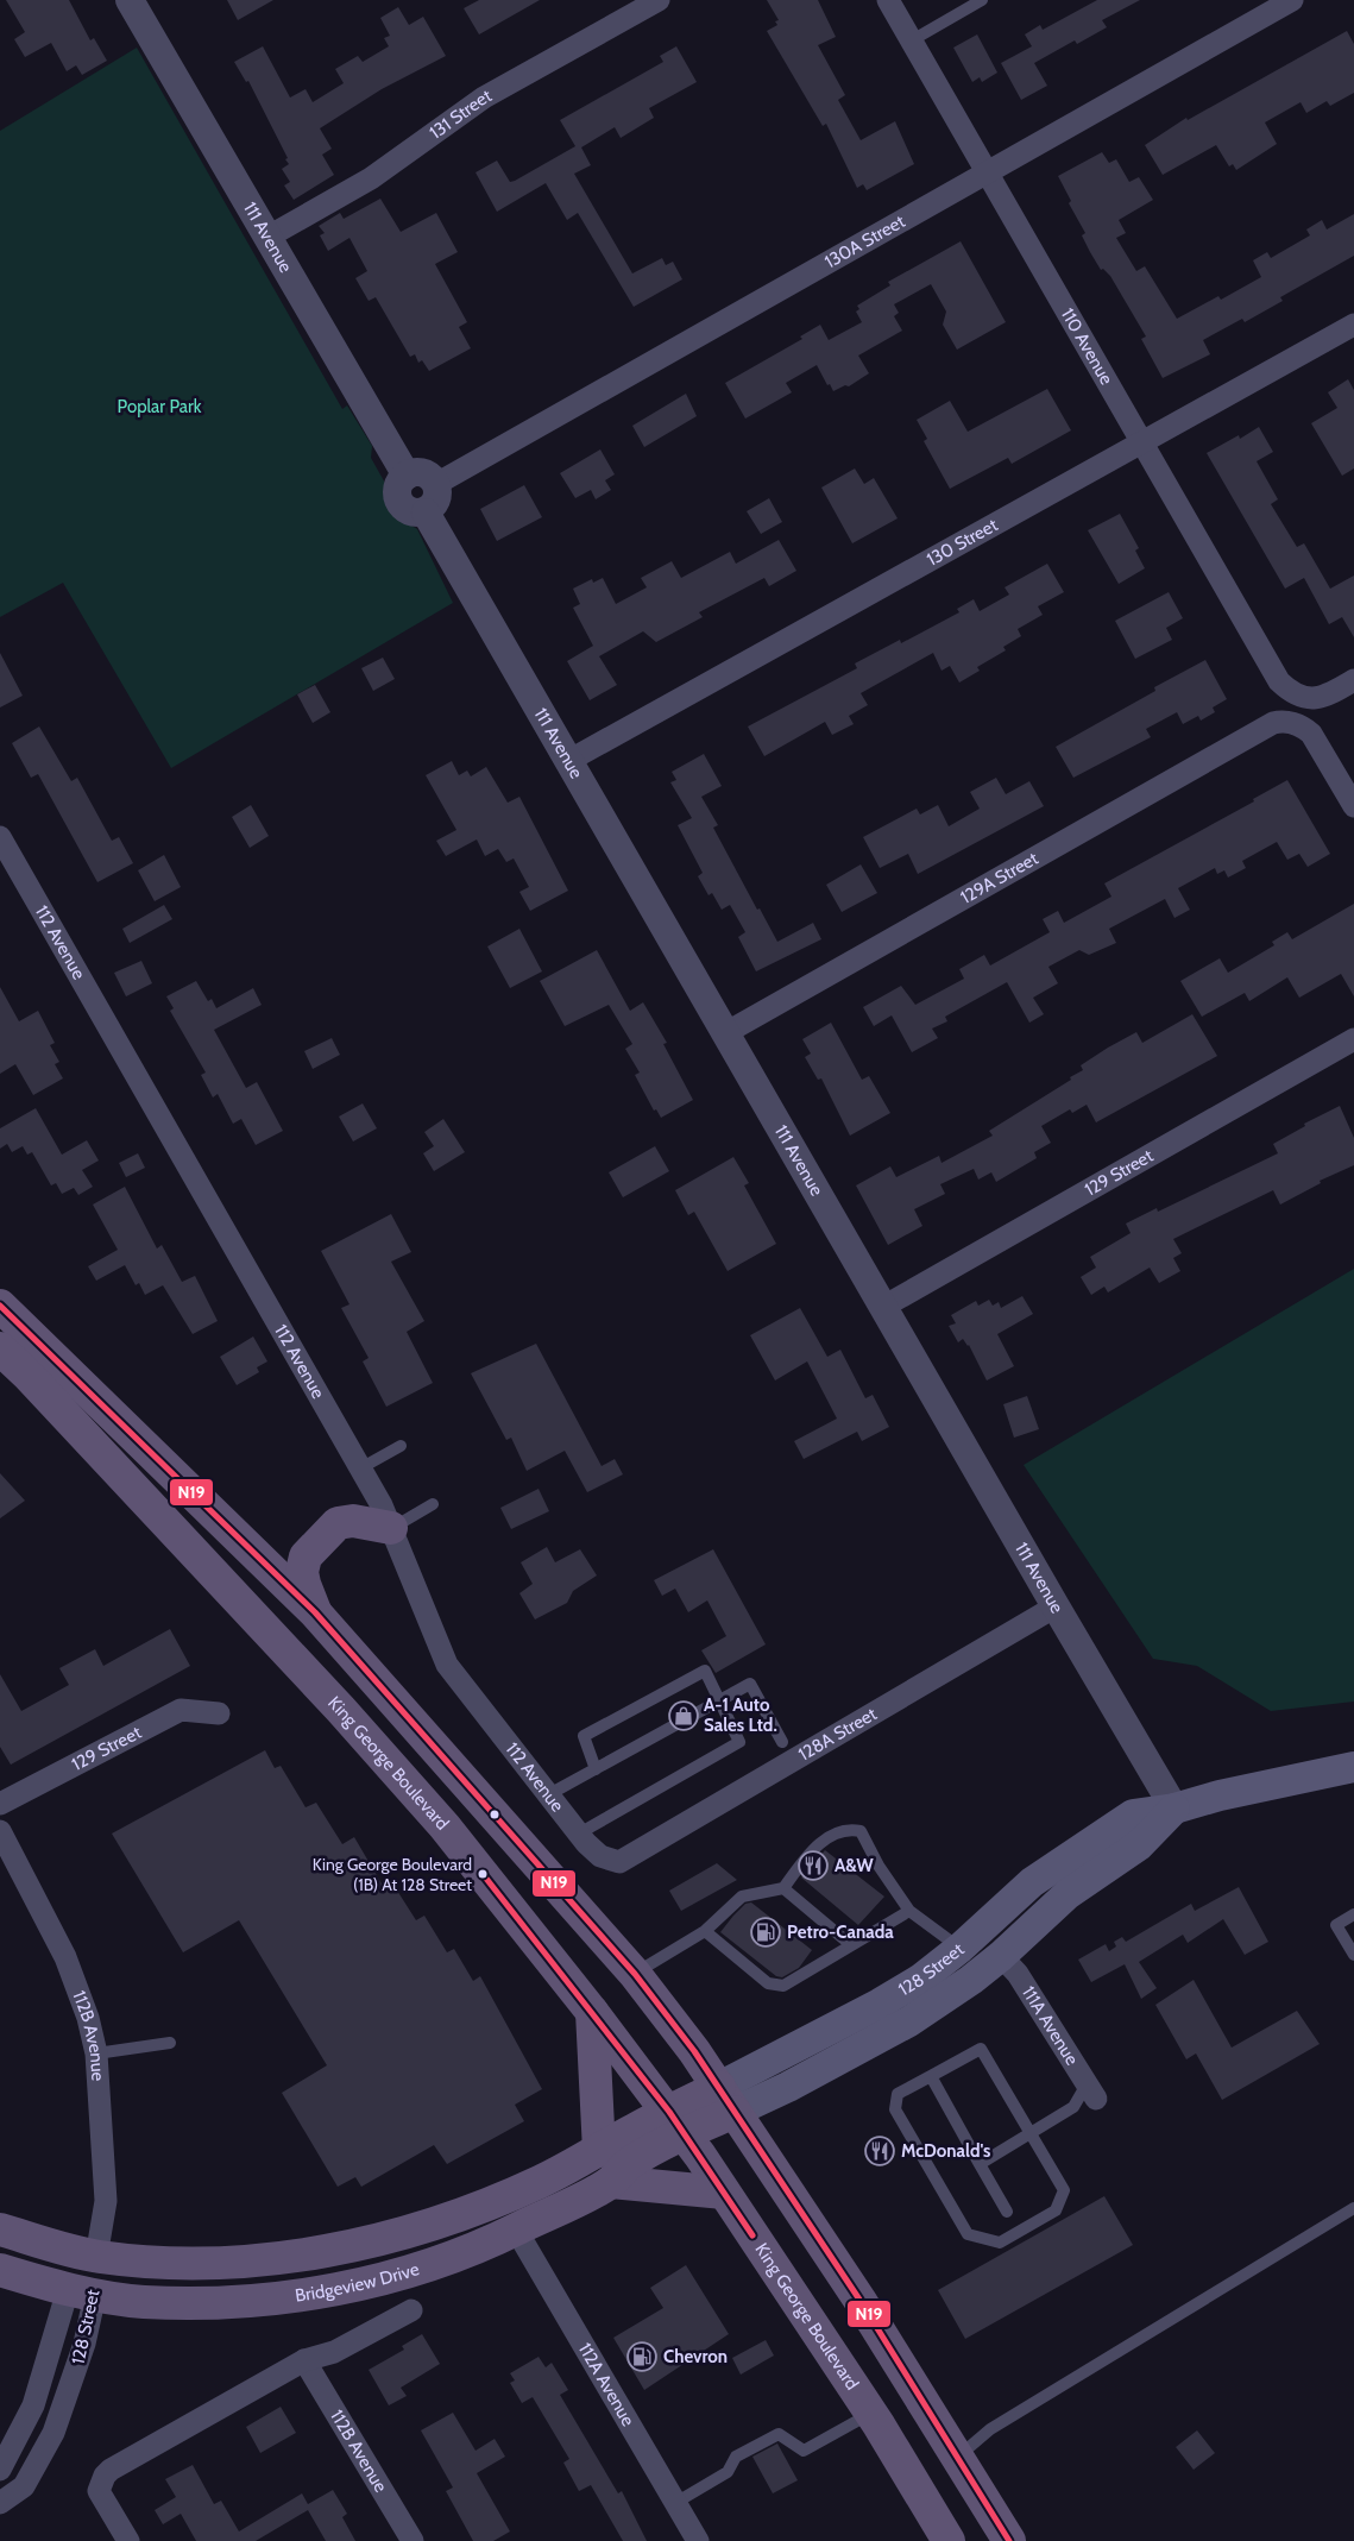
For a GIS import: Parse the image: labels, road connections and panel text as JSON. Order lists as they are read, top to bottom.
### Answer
{
  "streets": {
    "main road": ["King George Boulevard", "128 Street", "Bridgeview Drive"],
    "street": [
      "131 Street",
      "111 Avenue",
      "130A Street",
      "110 Avenue",
      "130 Street",
      "129A Street",
      "112 Avenue",
      "129 Street",
      "128A Street",
      "111A Avenue",
      "112B Avenue",
      "112A Avenue"
    ]
  },
  "crossings": [
    ["131 Street", "111 Avenue"],
    ["111 Avenue", "130A Street"],
    ["111 Avenue", "130 Street"],
    ["111 Avenue", "129A Street"],
    ["111 Avenue", "129 Street"],
    ["111 Avenue", "128A Street"],
    ["111 Avenue", "128 Street"],
    ["130A Street", "110 Avenue"],
    ["110 Avenue", "130 Street"],
    ["112 Avenue", "128A Street"],
    ["King George Boulevard", "128 Street"],
    ["King George Boulevard", "Bridgeview Drive"],
    ["128 Street", "111A Avenue"],
    ["128 Street", "112B Avenue"],
    ["128 Street", "Bridgeview Drive"],
    ["112B Avenue", "Bridgeview Drive"],
    ["Bridgeview Drive", "112A Avenue"]
  ],
  "parks": ["Poplar Park"],
  "places": {
    "shop": ["A-1 Auto Sales Ltd."],
    "restaurant": ["A&W", "McDonald's"],
    "other": ["King George Boulevard (1B) At 128 Street"],
    "fuel station": ["Petro-Canada", "Chevron"]
  },
  "lines": ["transit line N19"]
}
